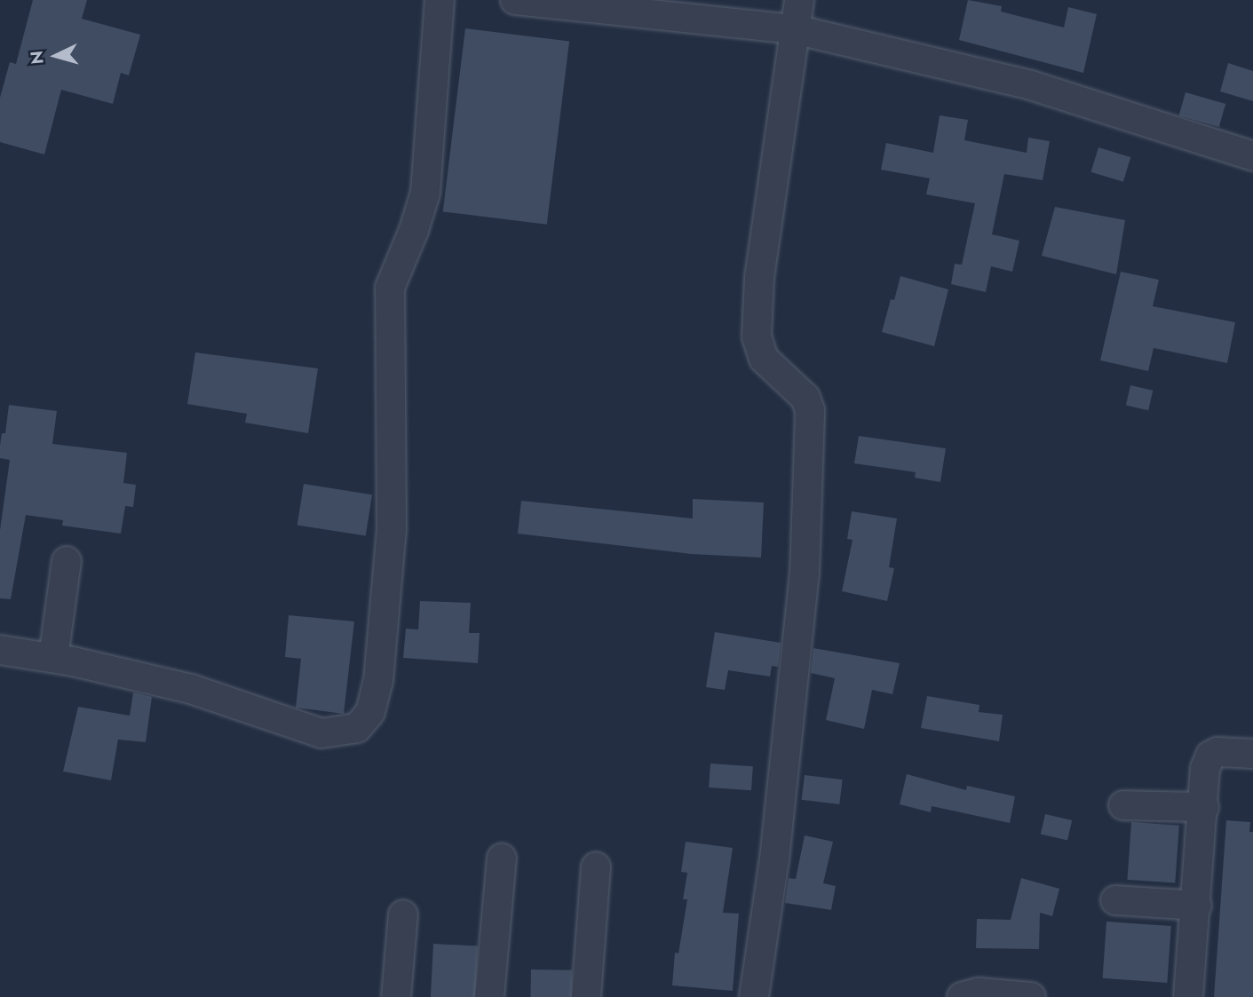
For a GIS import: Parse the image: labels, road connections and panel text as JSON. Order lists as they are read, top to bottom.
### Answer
{
  "north": "left"
}
